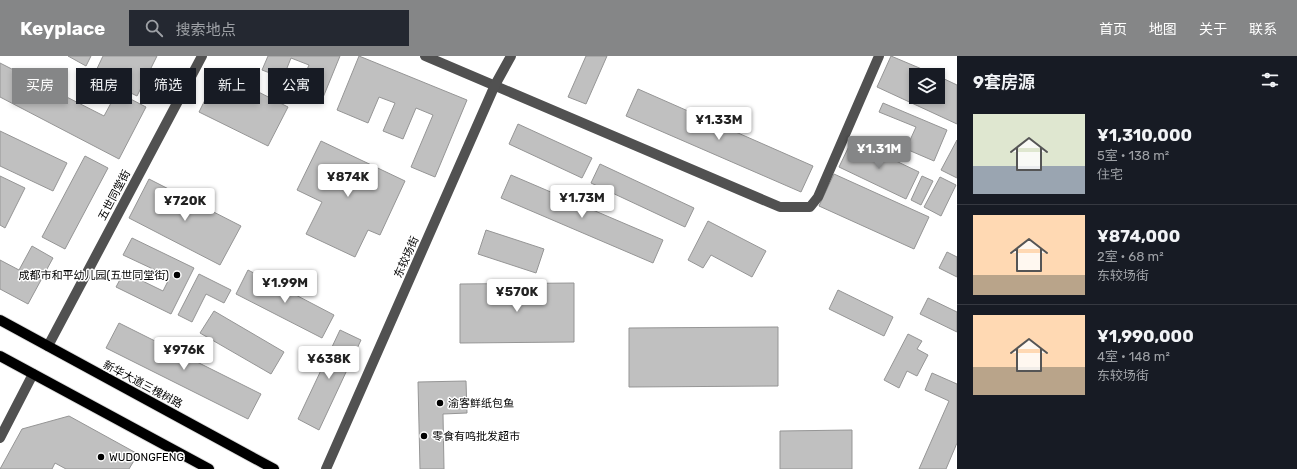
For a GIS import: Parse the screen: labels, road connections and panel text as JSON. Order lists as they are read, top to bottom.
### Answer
{
  "streets": {
    "main road": ["新华大道三槐树路"],
    "street": ["五世同堂街", "东较场街"]
  },
  "crossings": [
    ["五世同堂街", "新华大道三槐树路"]
  ],
  "places": [
    "成都市和平幼儿园(五世同堂街)",
    "渝客鲜纸包鱼",
    "零食有鸣批发超市",
    "WUDONGFENG"
  ],
  "page": {
    "header": "Keyplace",
    "search": "搜索地点",
    "nav": [
      "首页",
      "地图",
      "关于",
      "联系"
    ],
    "heading": "9套房源",
    "chip": [
      "买房",
      "租房",
      "筛选",
      "新上",
      "公寓"
    ],
    "list": [
      {
        "name": "¥1,310,000",
        "note": "5室 · 138 m² · 住宅"
      },
      {
        "name": "¥874,000",
        "note": "2室 · 68 m² · 东较场街"
      },
      {
        "name": "¥1,990,000",
        "note": "4室 · 148 m² · 东较场街"
      }
    ],
    "price": [
      "¥1.33M",
      "¥1.31M",
      "¥874K",
      "¥1.73M",
      "¥720K",
      "¥1.99M",
      "¥570K",
      "¥976K",
      "¥638K"
    ]
  }
}
